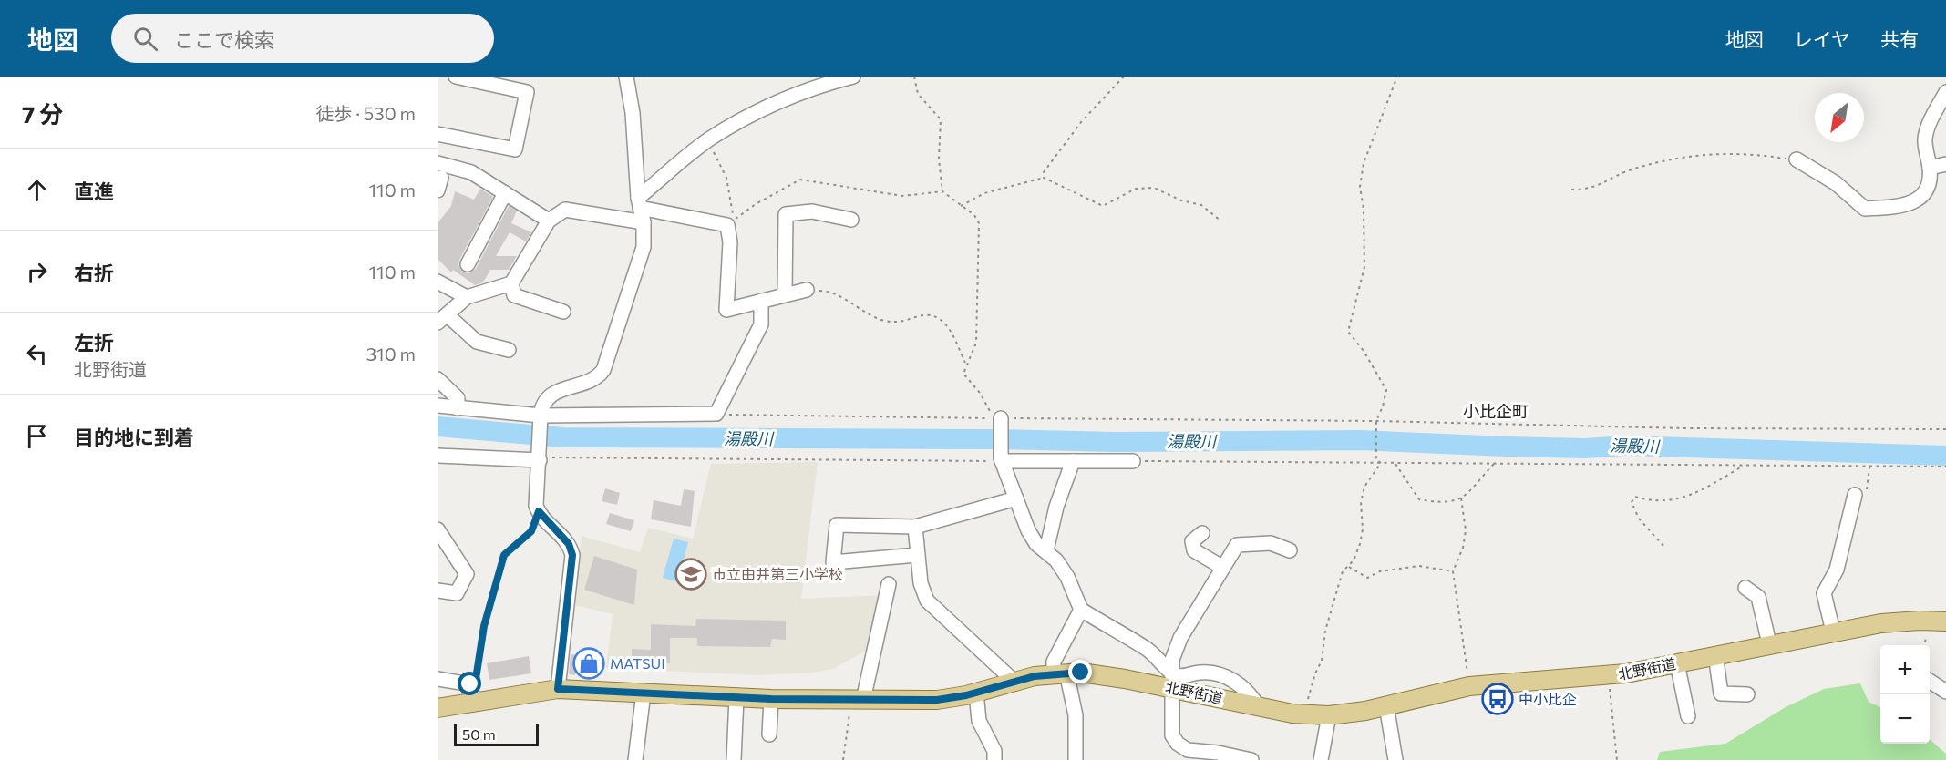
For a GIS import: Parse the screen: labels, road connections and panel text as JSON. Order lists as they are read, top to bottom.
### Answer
{
  "streets": {
    "main road": ["北野街道"]
  },
  "districts": ["小比企町"],
  "water": ["湯殿川"],
  "places": {
    "school or university": ["市立由井第三小学校"],
    "shop": ["MATSUI"],
    "bus stop": ["中小比企"]
  },
  "scale_bar": "50 m",
  "north": "bottom left",
  "page": {
    "header": "地図",
    "search": "ここで検索",
    "nav": ["地図", "レイヤ", "共有"],
    "heading": ["7 分", "徒歩 · 530 m"],
    "list": [
      ["直進", "110 m"],
      ["右折", "110 m"],
      ["左折", "北野街道", "310 m"],
      "目的地に到着"
    ],
    "map_buttons": ["+", "−"],
    "scale": "50 m"
  }
}
